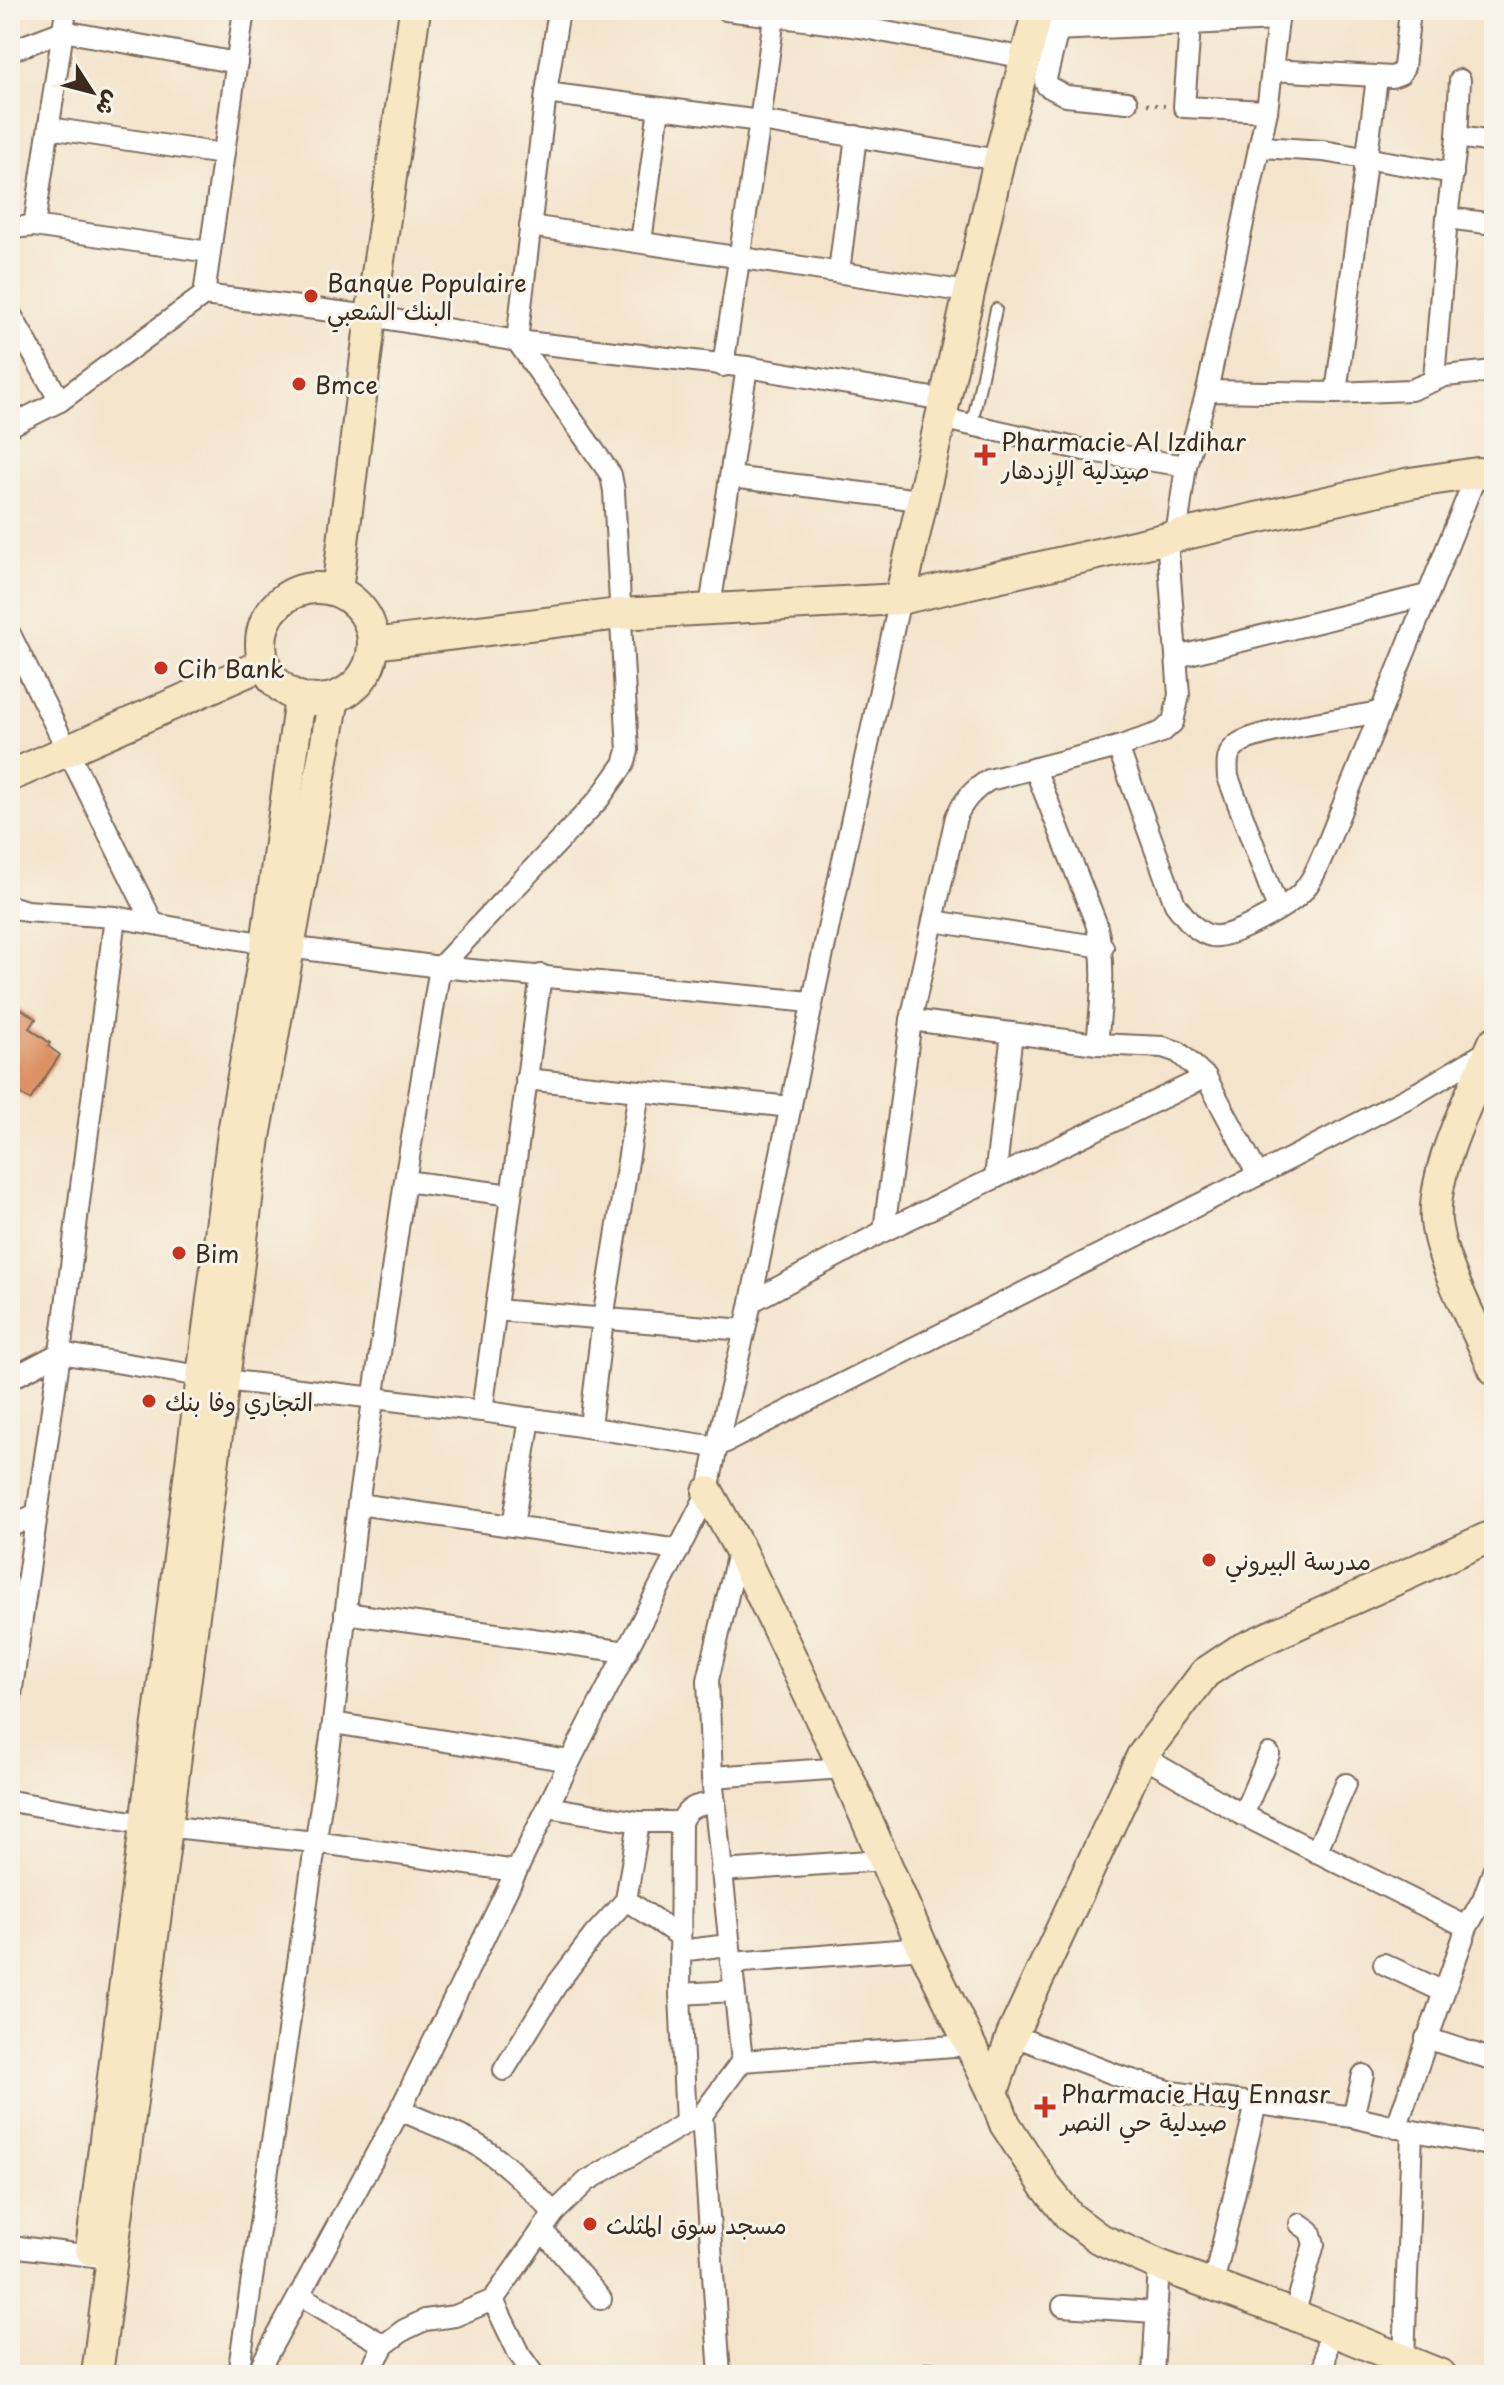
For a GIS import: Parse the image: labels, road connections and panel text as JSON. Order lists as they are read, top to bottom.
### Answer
{
  "places": {
    "other": [
      "Banque Populaire البنك الشعبي",
      "Bmce",
      "Cih Bank",
      "Bim",
      "التجاري وفا بنك",
      "مدرسة البيروني",
      "مسجد سوق المثلث"
    ],
    "health": ["Pharmacie Al Izdihar صيدلية الإزدهار", "Pharmacie Hay Ennasr صيدلية حي النصر"]
  },
  "north": "bottom right"
}
